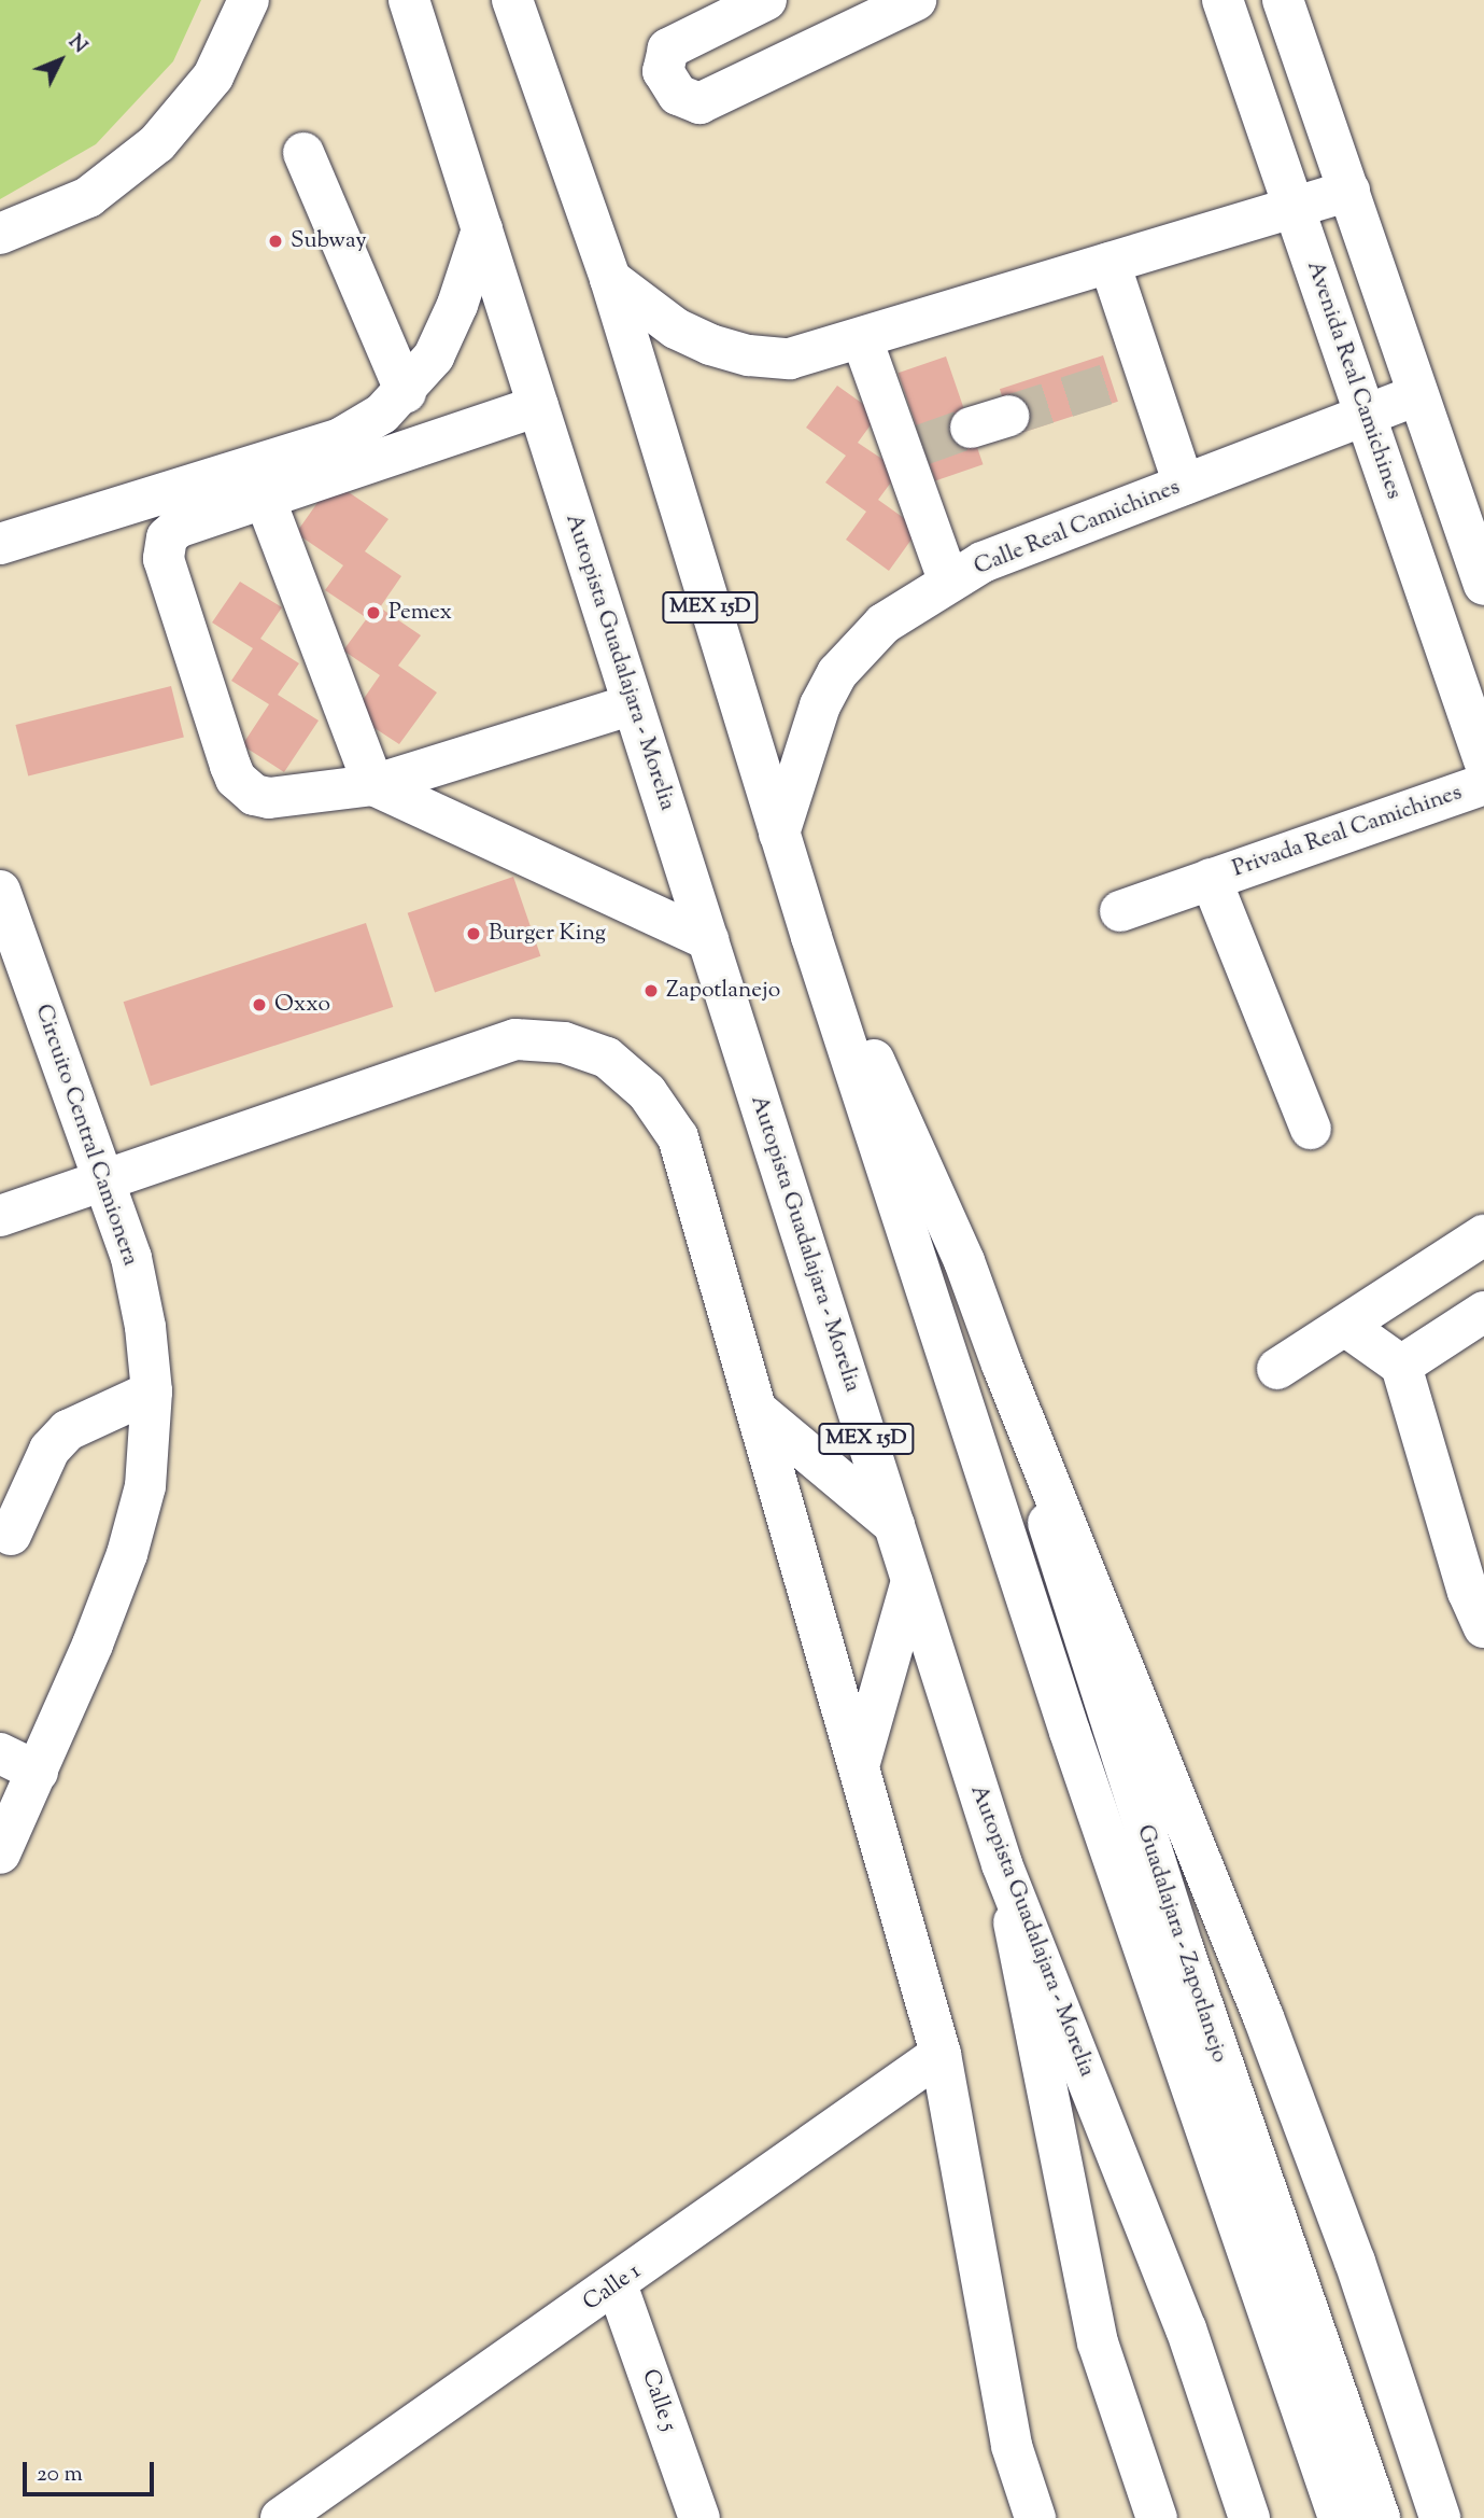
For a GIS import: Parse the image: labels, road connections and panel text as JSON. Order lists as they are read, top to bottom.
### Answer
{
  "streets": {
    "main road": [
      "Avenida Real Camichines",
      "Calle Real Camichines",
      "MEX 15D",
      "Autopista Guadalajara - Morelia",
      "Privada Real Camichines",
      "Circuito Central Camionera",
      "Guadalajara - Zapotlanejo",
      "Calle 1",
      "Calle 5"
    ]
  },
  "crossings": [
    ["Avenida Real Camichines", "Calle Real Camichines"],
    ["Calle Real Camichines", "MEX 15D"],
    ["Calle 1", "Calle 5"]
  ],
  "places": [
    "Subway",
    "Pemex",
    "Burger King",
    "Zapotlanejo",
    "Oxxo"
  ],
  "scale_bar": "20 m",
  "north": "top right"
}
